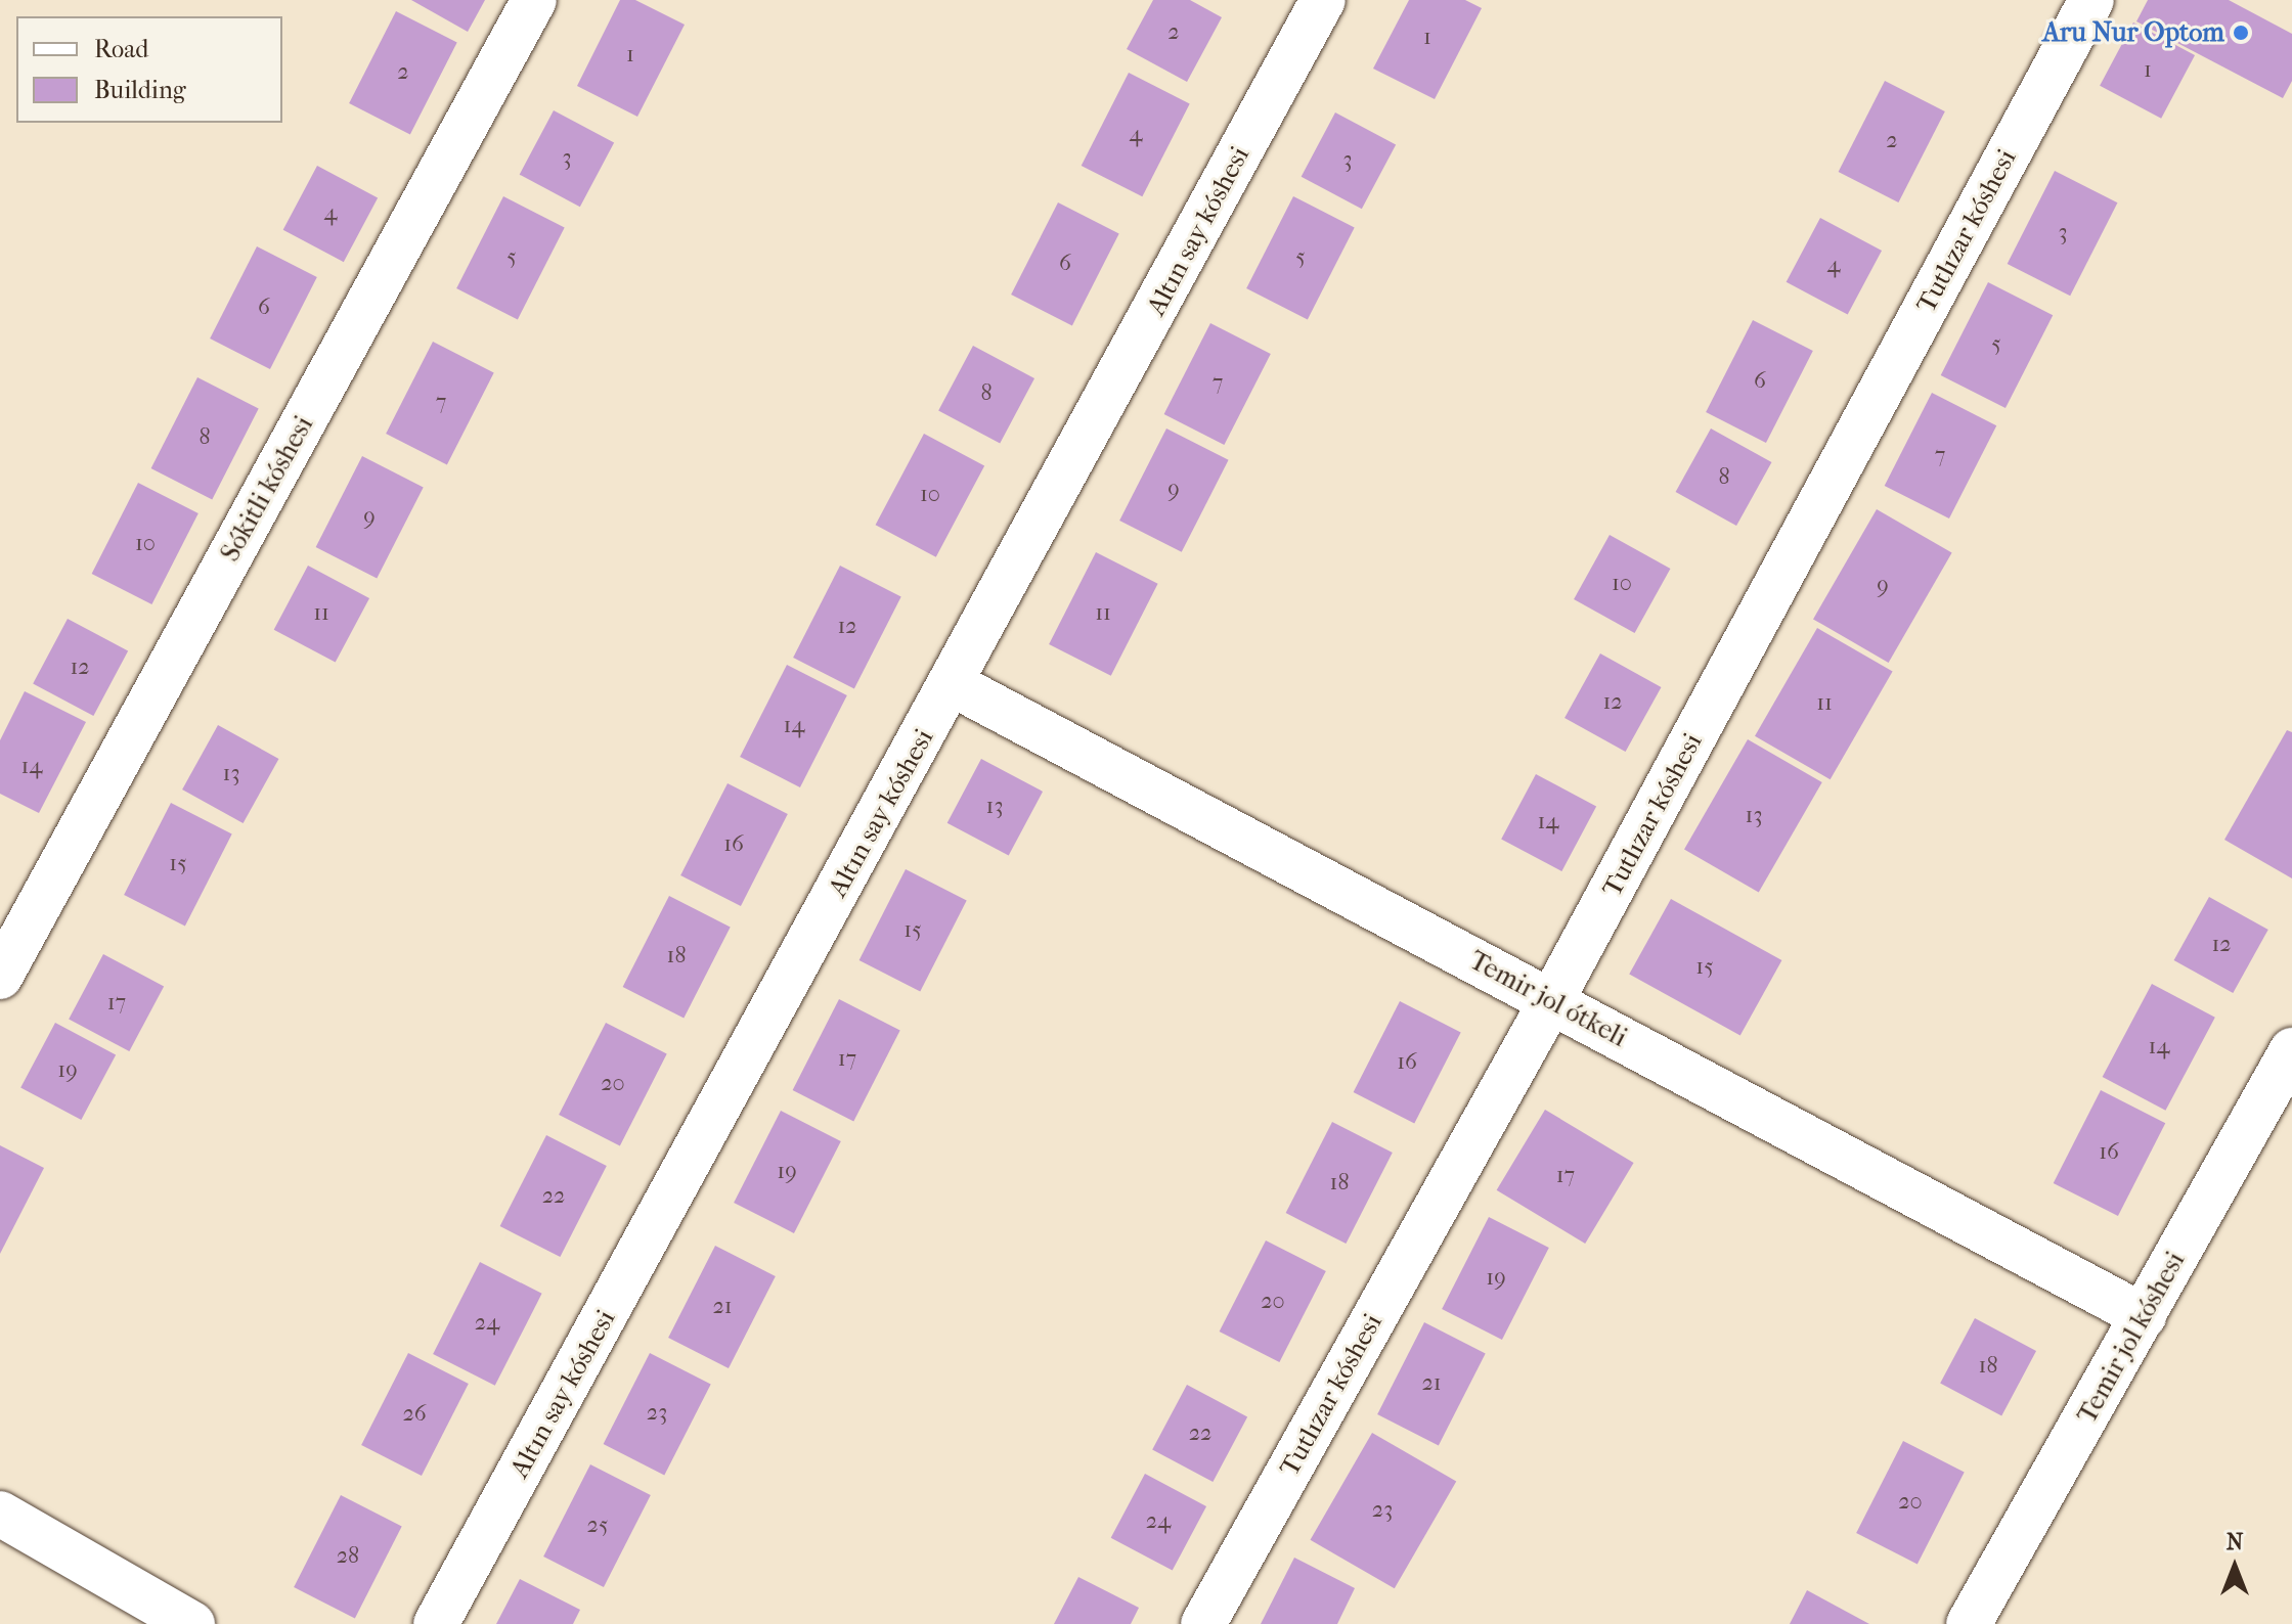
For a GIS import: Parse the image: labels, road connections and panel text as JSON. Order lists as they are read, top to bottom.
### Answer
{
  "streets": {
    "street": [
      "Altın say kóshesi",
      "Tutlızar kóshesi",
      "Sókitli kóshesi",
      "Temir jol ótkeli",
      "Temir jol kóshesi"
    ]
  },
  "crossings": [
    ["Altın say kóshesi", "Temir jol ótkeli"],
    ["Tutlızar kóshesi", "Temir jol ótkeli"],
    ["Temir jol ótkeli", "Temir jol kóshesi"]
  ],
  "places": ["Aru Nur Optom"],
  "house_numbers": [
    "2",
    "1",
    "1",
    "1",
    "2",
    "4",
    "2",
    "3",
    "3",
    "4",
    "3",
    "5",
    "5",
    "6",
    "4",
    "6",
    "5",
    "6",
    "7",
    "8",
    "7",
    "8",
    "7",
    "8",
    "9",
    "10",
    "9",
    "10",
    "10",
    "9",
    "11",
    "11",
    "12",
    "12",
    "12",
    "11",
    "14",
    "14",
    "13",
    "13",
    "13",
    "14",
    "16",
    "15",
    "15",
    "12",
    "18",
    "15",
    "17",
    "14",
    "17",
    "16",
    "19",
    "20",
    "16",
    "19",
    "17",
    "18",
    "22",
    "19",
    "20",
    "21",
    "24",
    "18",
    "21",
    "23",
    "26",
    "22",
    "20",
    "23",
    "24",
    "25",
    "28"
  ],
  "legend": ["Road", "Building"],
  "north": "top"
}
